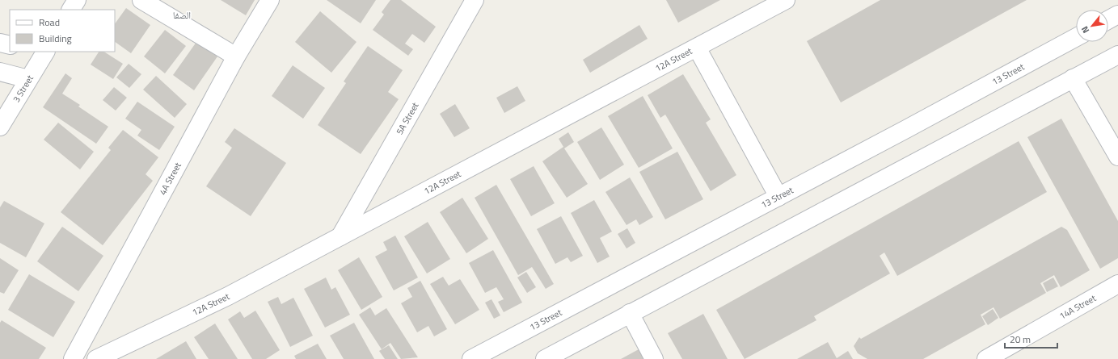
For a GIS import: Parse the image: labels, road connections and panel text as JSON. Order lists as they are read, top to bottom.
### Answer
{
  "streets": {
    "street": [
      "12A Street",
      "13 Street",
      "3 Street",
      "5A Street",
      "4A Street",
      "14A Street"
    ]
  },
  "crossings": [
    ["12A Street", "5A Street"]
  ],
  "districts": ["الصفا"],
  "legend": ["Road", "Building"],
  "scale_bar": "20 m",
  "north": "bottom left"
}
